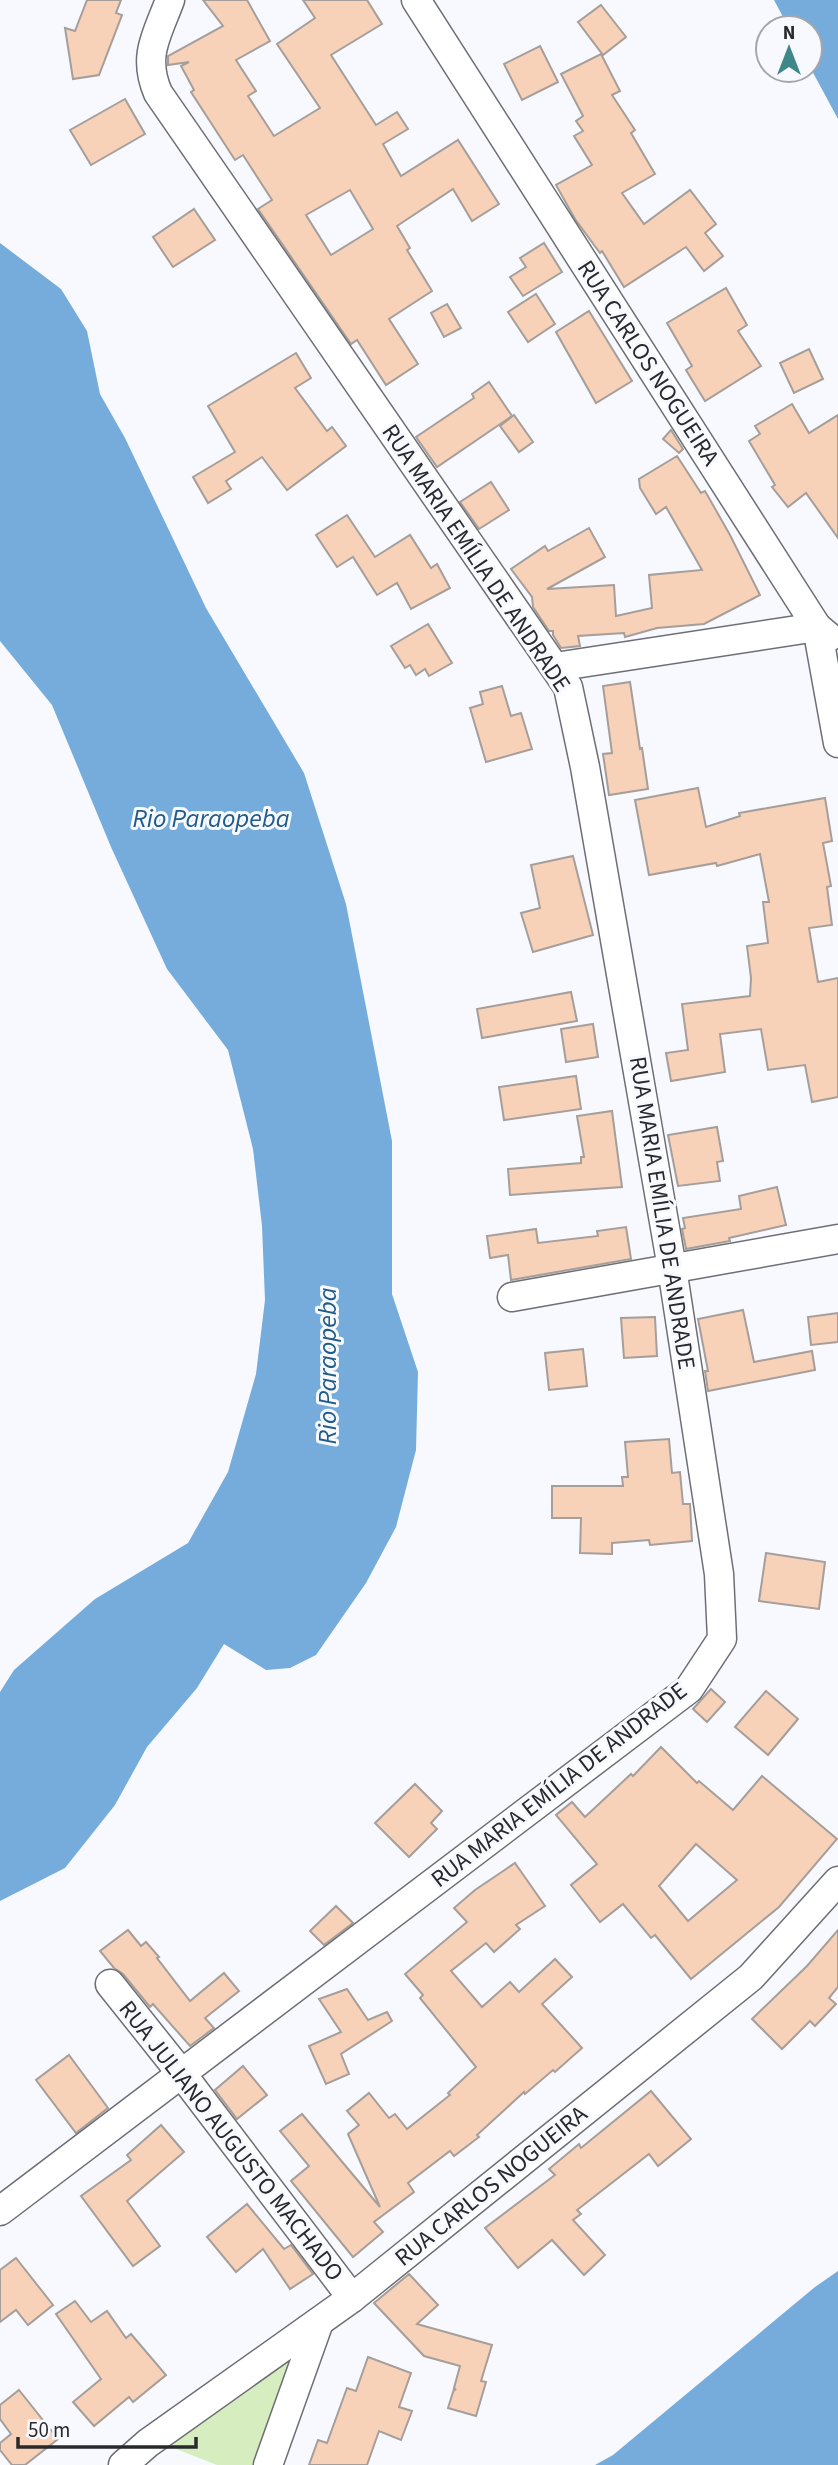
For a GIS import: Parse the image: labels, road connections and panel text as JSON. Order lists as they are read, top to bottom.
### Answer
{
  "streets": {
    "street": ["RUA CARLOS NOGUEIRA", "RUA MARIA EMÍLIA DE ANDRADE", "RUA JULIANO AUGUSTO MACHADO"]
  },
  "crossings": [
    ["RUA CARLOS NOGUEIRA", "RUA JULIANO AUGUSTO MACHADO"],
    ["RUA MARIA EMÍLIA DE ANDRADE", "RUA JULIANO AUGUSTO MACHADO"]
  ],
  "water": ["Rio Paraopeba"],
  "scale_bar": "50 m",
  "north": "top"
}
